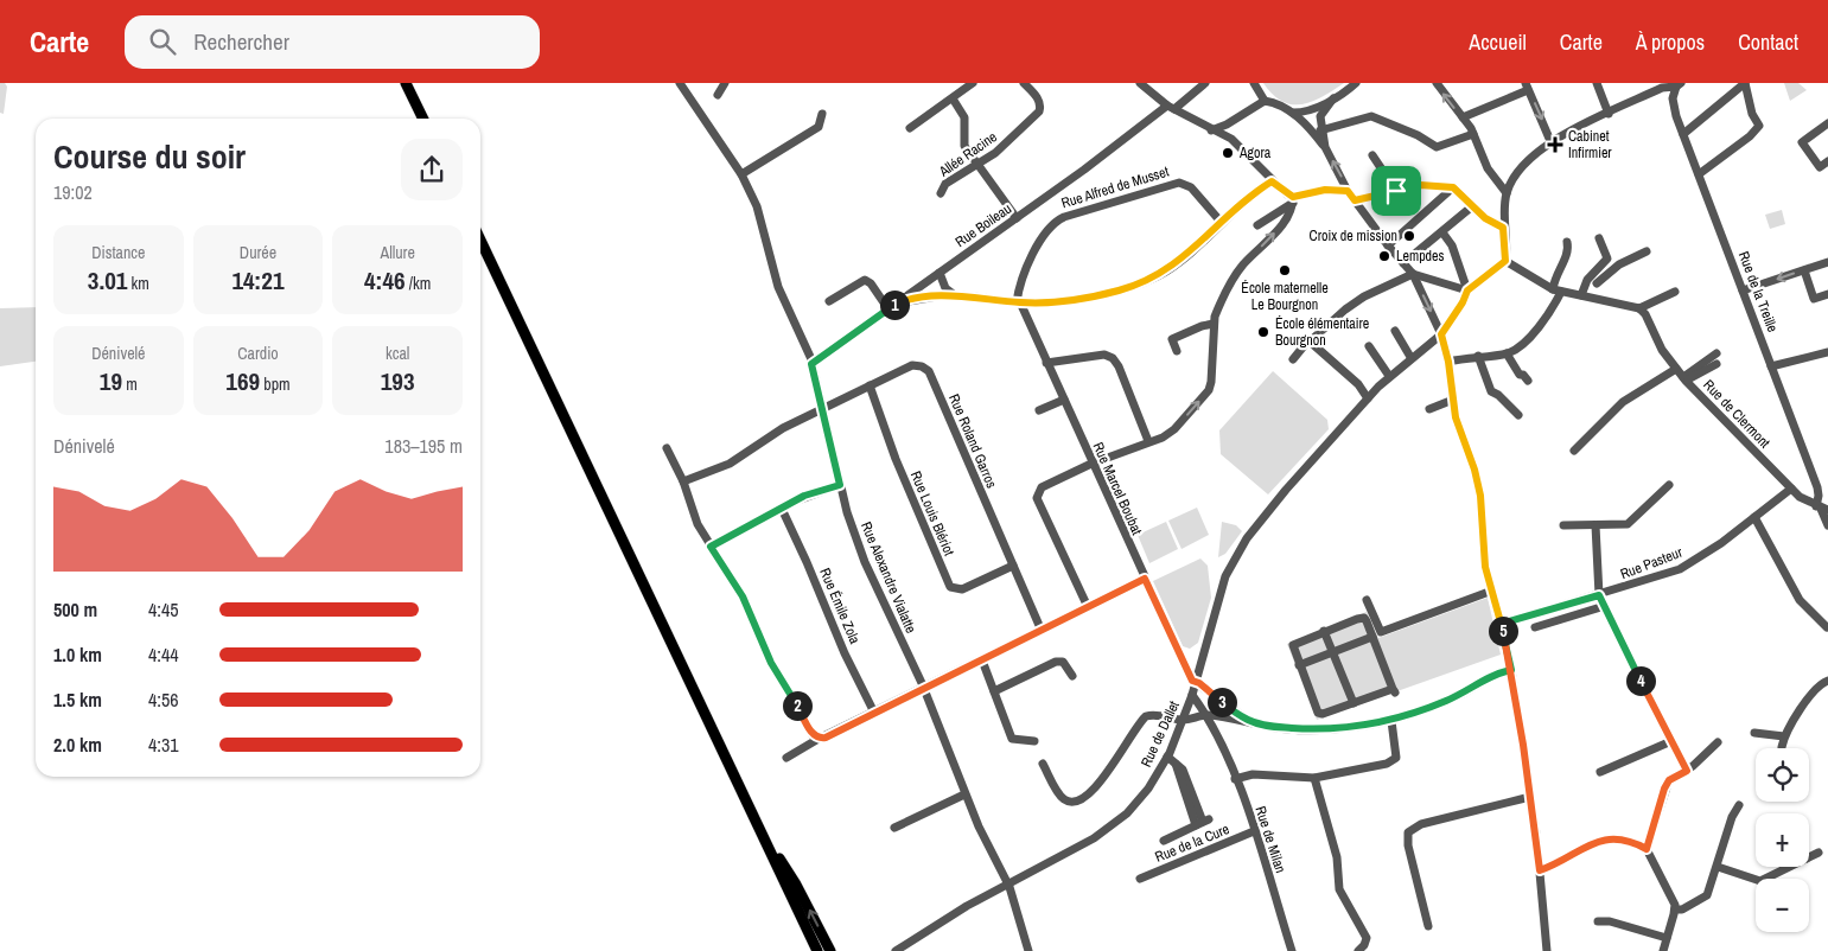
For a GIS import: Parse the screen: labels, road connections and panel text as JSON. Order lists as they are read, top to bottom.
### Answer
{
  "streets": {
    "street": [
      "Allée Racine",
      "Rue Alfred de Musset",
      "Rue Boileau",
      "Rue de la Treille",
      "Rue de Clermont",
      "Rue Roland Garros",
      "Rue Marcel Boubat",
      "Rue Louis Blériot",
      "Rue Pasteur",
      "Rue Alexandre Vialatte",
      "Rue Émile Zola",
      "Rue de Dallet",
      "Rue de Milan",
      "Rue de la Cure"
    ]
  },
  "crossings": [
    ["Rue Alfred de Musset", "Rue Marcel Boubat"],
    ["Rue Boileau", "Rue Alexandre Vialatte"],
    ["Rue de la Treille", "Rue de Clermont"],
    ["Rue de Clermont", "Rue Pasteur"],
    ["Rue Roland Garros", "Rue Louis Blériot"],
    ["Rue Roland Garros", "Rue Alexandre Vialatte"],
    ["Rue Marcel Boubat", "Rue de Dallet"],
    ["Rue Alexandre Vialatte", "Rue de Dallet"],
    ["Rue de Dallet", "Rue de Milan"],
    ["Rue de Milan", "Rue de la Cure"]
  ],
  "places": {
    "health": ["Cabinet Infirmier"],
    "other": [
      "Agora",
      "Croix de mission",
      "Lempdes",
      "École maternelle Le Bourgnon",
      "École élémentaire Bourgnon"
    ]
  },
  "page": {
    "header": "Carte",
    "search": "Rechercher",
    "nav": [
      "Accueil",
      "Carte",
      "À propos",
      "Contact"
    ],
    "heading": ["Course du soir", "19:02"],
    "stats": [
      ["Distance", "3.01 km"],
      ["Durée", "14:21"],
      ["Allure", "4:46 /km"],
      ["Dénivelé", "19 m"],
      ["Cardio", "169 bpm"],
      ["kcal", "193"]
    ],
    "pins": [
      "1",
      "5",
      "4",
      "3",
      "2"
    ],
    "chart": ["Dénivelé", "183–195 m"],
    "list": [
      {
        "name": "500 m",
        "note": "4:45"
      },
      {
        "name": "1.0 km",
        "note": "4:44"
      },
      {
        "name": "1.5 km",
        "note": "4:56"
      },
      {
        "name": "2.0 km",
        "note": "4:31"
      }
    ],
    "map_buttons": ["+", "−"]
  }
}
